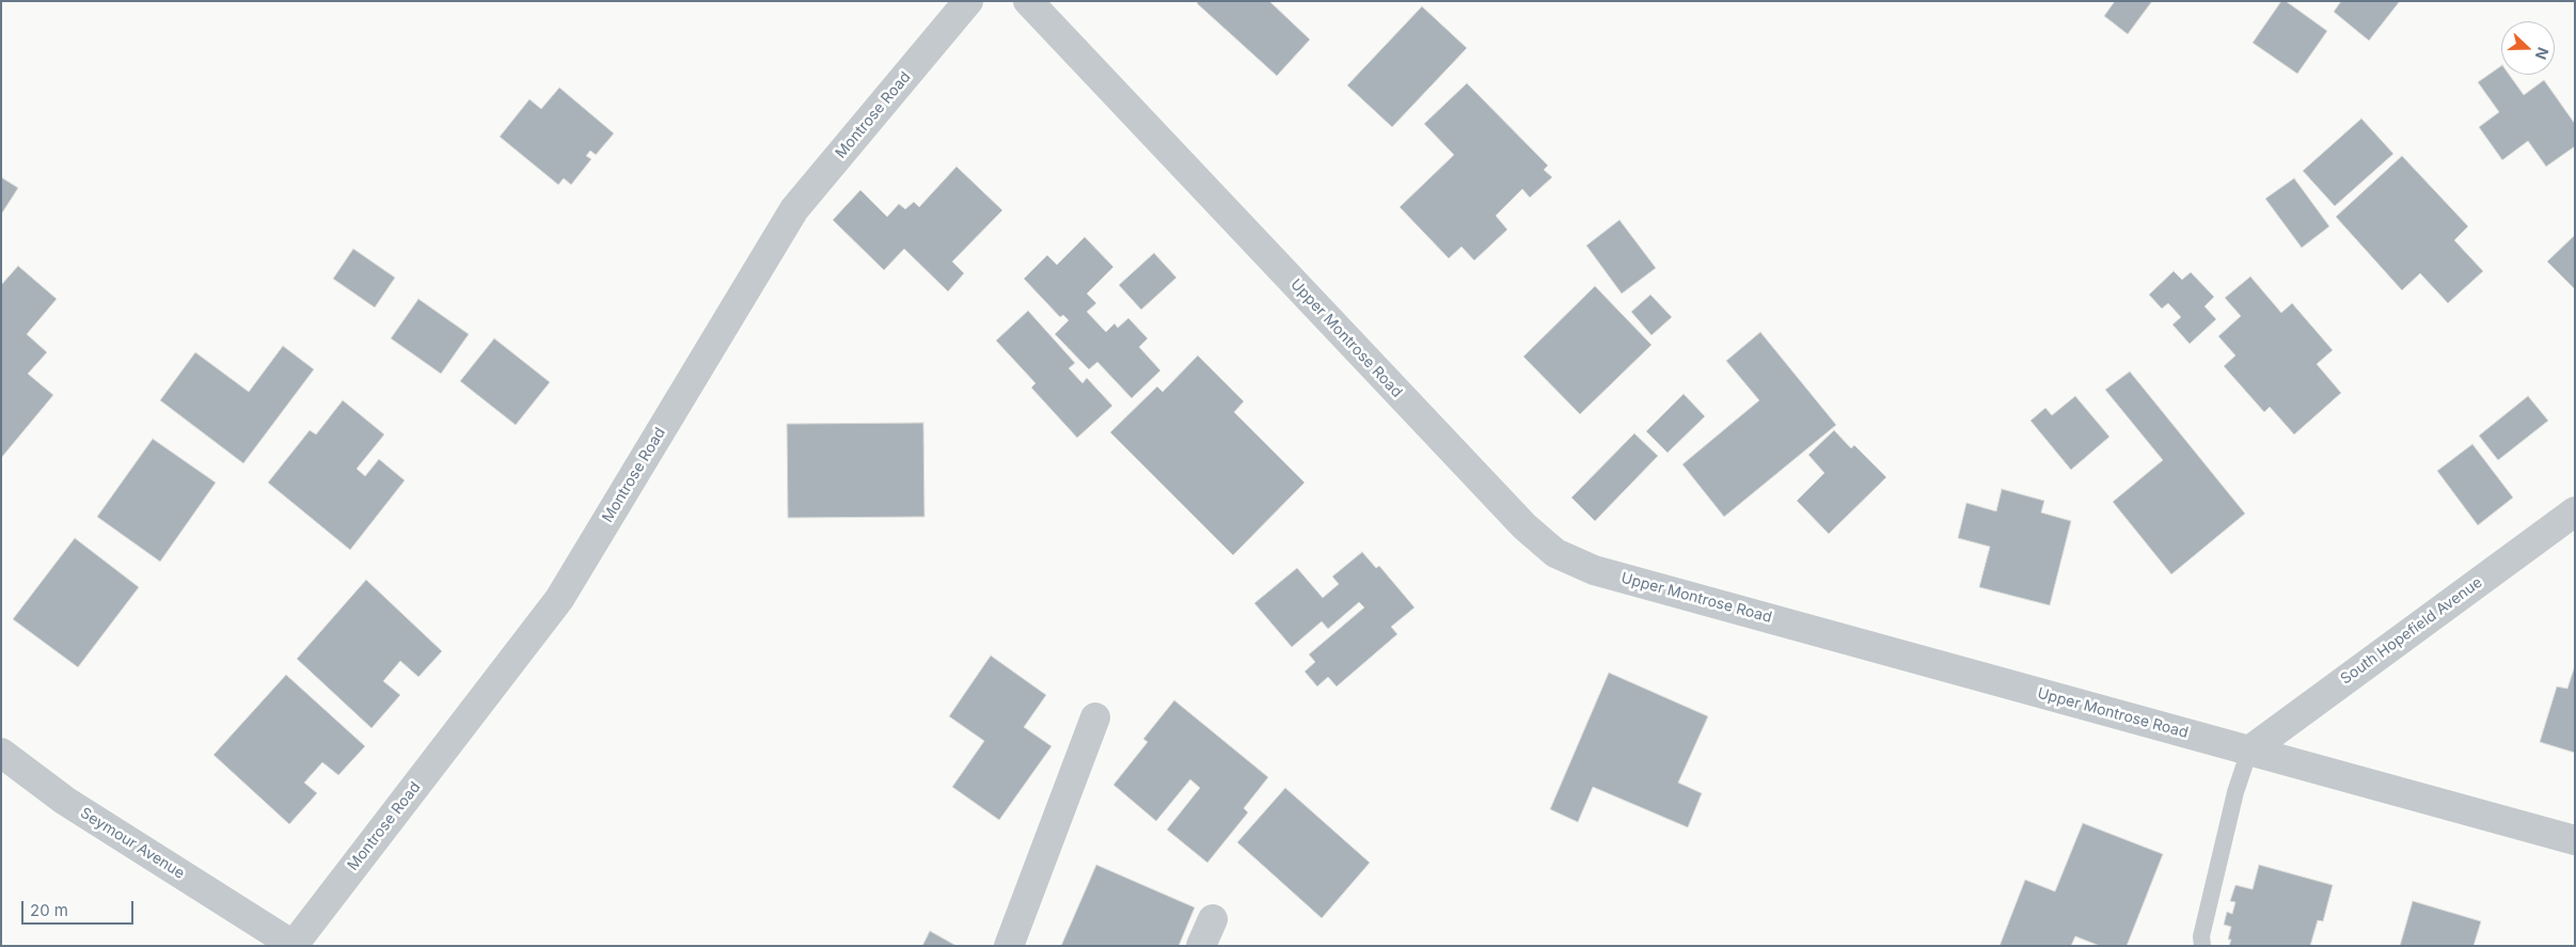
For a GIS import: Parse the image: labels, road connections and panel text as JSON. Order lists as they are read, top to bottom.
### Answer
{
  "streets": {
    "street": [
      "Montrose Road",
      "Upper Montrose Road",
      "South Hopefield Avenue",
      "Seymour Avenue"
    ]
  },
  "crossings": [
    ["Montrose Road", "Seymour Avenue"],
    ["Upper Montrose Road", "South Hopefield Avenue"]
  ],
  "scale_bar": "20 m",
  "north": "right"
}
